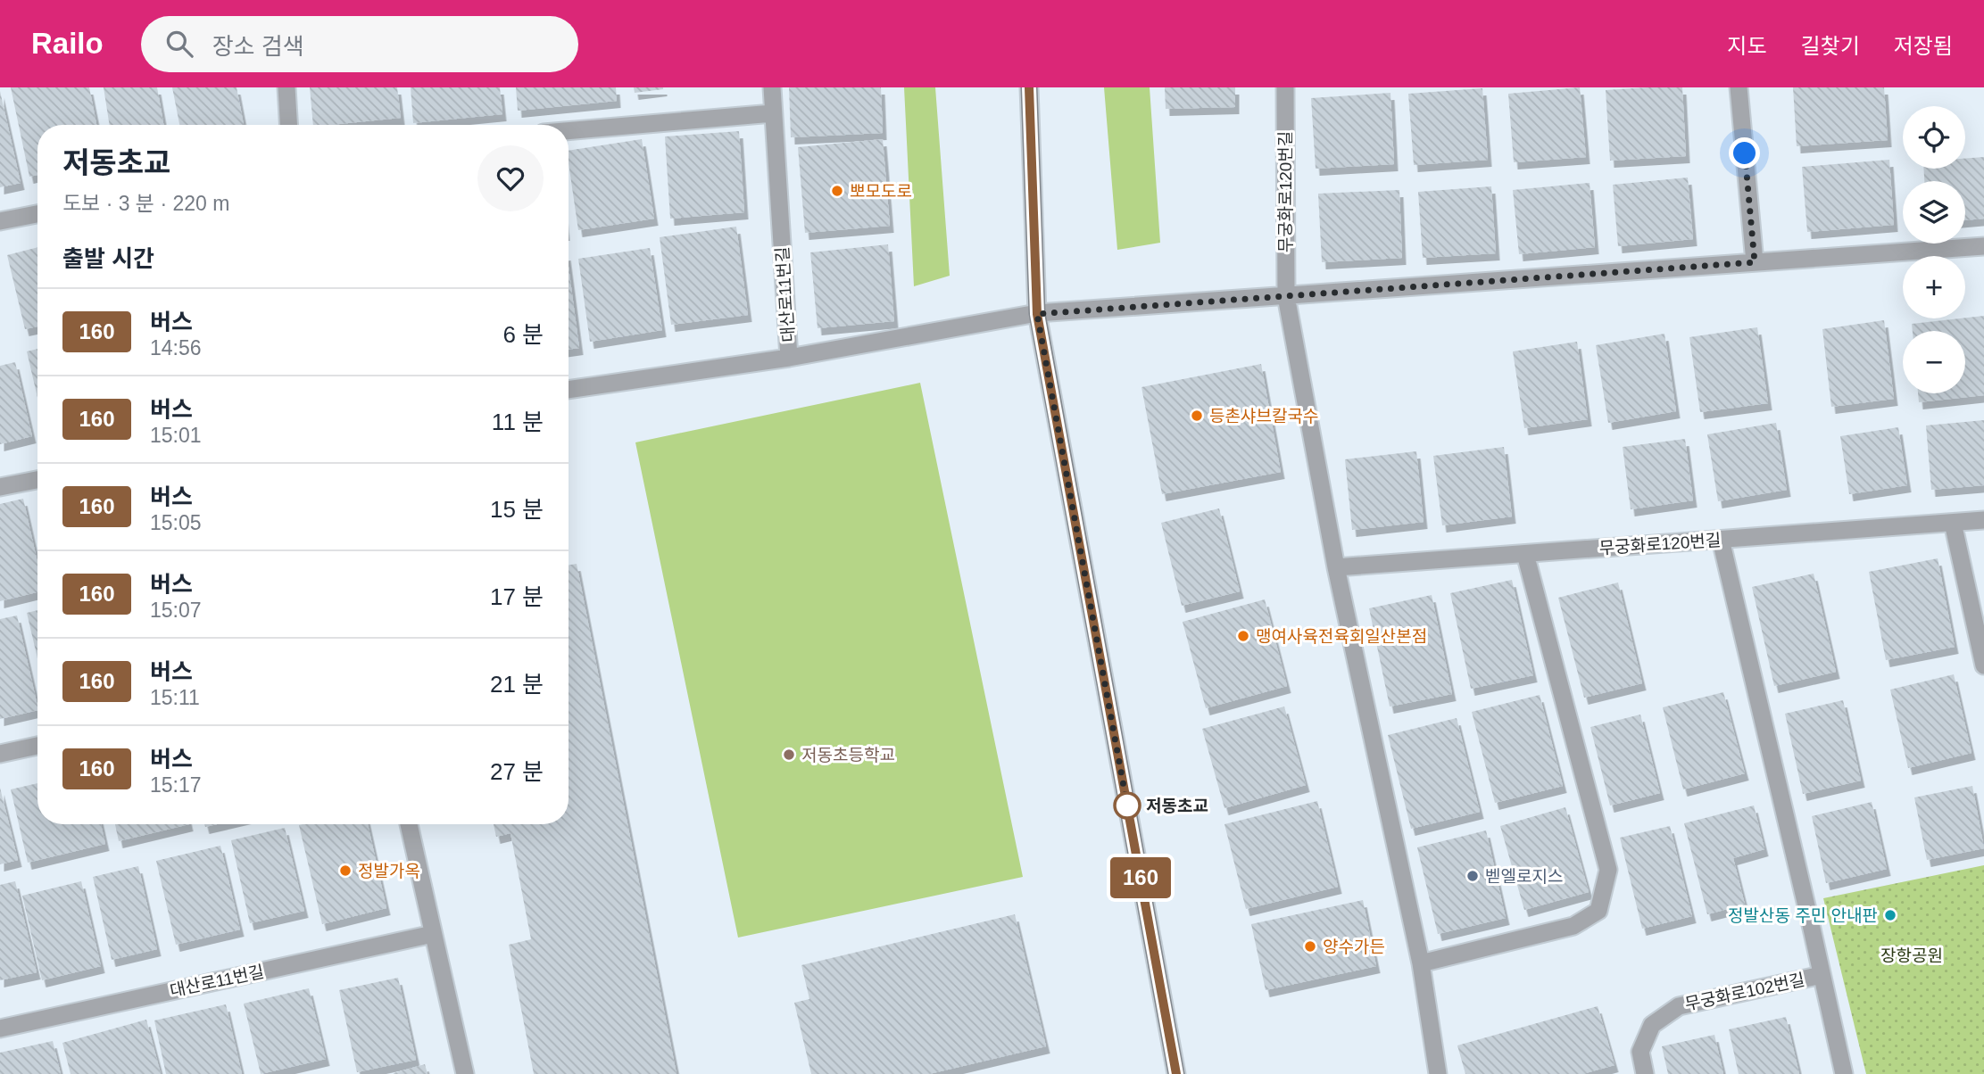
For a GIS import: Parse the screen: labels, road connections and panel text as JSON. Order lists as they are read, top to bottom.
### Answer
{
  "streets": {
    "street": ["무궁화로120번길", "대산로11번길", "무궁화로102번길"]
  },
  "parks": ["장항공원"],
  "places": [
    "뽀모도로",
    "등촌샤브칼국수",
    "맹여사육전육회일산본점",
    "저동초등학교",
    "저동초교",
    "정발가옥",
    "벧엘로지스",
    "정발산동 주민 안내판",
    "양수가든"
  ],
  "lines": ["bus line 160"],
  "page": {
    "header": "Railo",
    "search": "장소 검색",
    "nav": ["지도", "길찾기", "저장됨"],
    "on_map": "160",
    "map_buttons": ["+", "−"],
    "heading": [
      ["저동초교", "도보 · 3 분 · 220 m"],
      "출발 시간"
    ],
    "list": [
      {
        "mark": "160",
        "name": "버스",
        "note": "14:56",
        "value": "6 분"
      },
      {
        "mark": "160",
        "name": "버스",
        "note": "15:01",
        "value": "11 분"
      },
      {
        "mark": "160",
        "name": "버스",
        "note": "15:05",
        "value": "15 분"
      },
      {
        "mark": "160",
        "name": "버스",
        "note": "15:07",
        "value": "17 분"
      },
      {
        "mark": "160",
        "name": "버스",
        "note": "15:11",
        "value": "21 분"
      },
      {
        "mark": "160",
        "name": "버스",
        "note": "15:17",
        "value": "27 분"
      }
    ]
  }
}
